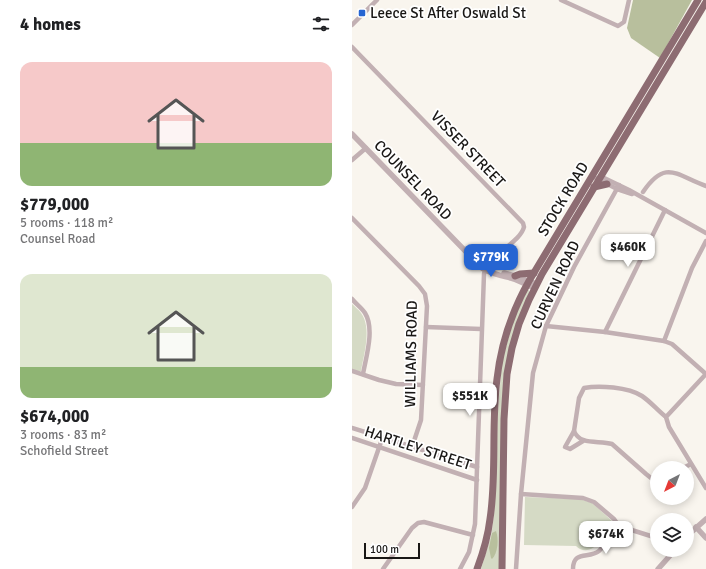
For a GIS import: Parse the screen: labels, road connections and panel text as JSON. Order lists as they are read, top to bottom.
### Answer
{
  "streets": {
    "highway": ["STOCK ROAD"],
    "street": [
      "VISSER STREET",
      "COUNSEL ROAD",
      "CURVEN ROAD",
      "WILLIAMS ROAD",
      "HARTLEY STREET"
    ]
  },
  "crossings": [
    ["VISSER STREET", "COUNSEL ROAD"],
    ["COUNSEL ROAD", "STOCK ROAD"],
    ["WILLIAMS ROAD", "HARTLEY STREET"]
  ],
  "places": {
    "transit": ["Leece St After Oswald St"]
  },
  "scale_bar": "100 m",
  "north": "bottom left",
  "page": {
    "heading": "4 homes",
    "list": [
      {
        "name": "$779,000",
        "note": "5 rooms · 118 m² · Counsel Road"
      },
      {
        "name": "$674,000",
        "note": "3 rooms · 83 m² · Schofield Street"
      }
    ],
    "price": [
      "$460K",
      "$779K",
      "$551K",
      "$674K"
    ],
    "scale": "100 m"
  }
}
